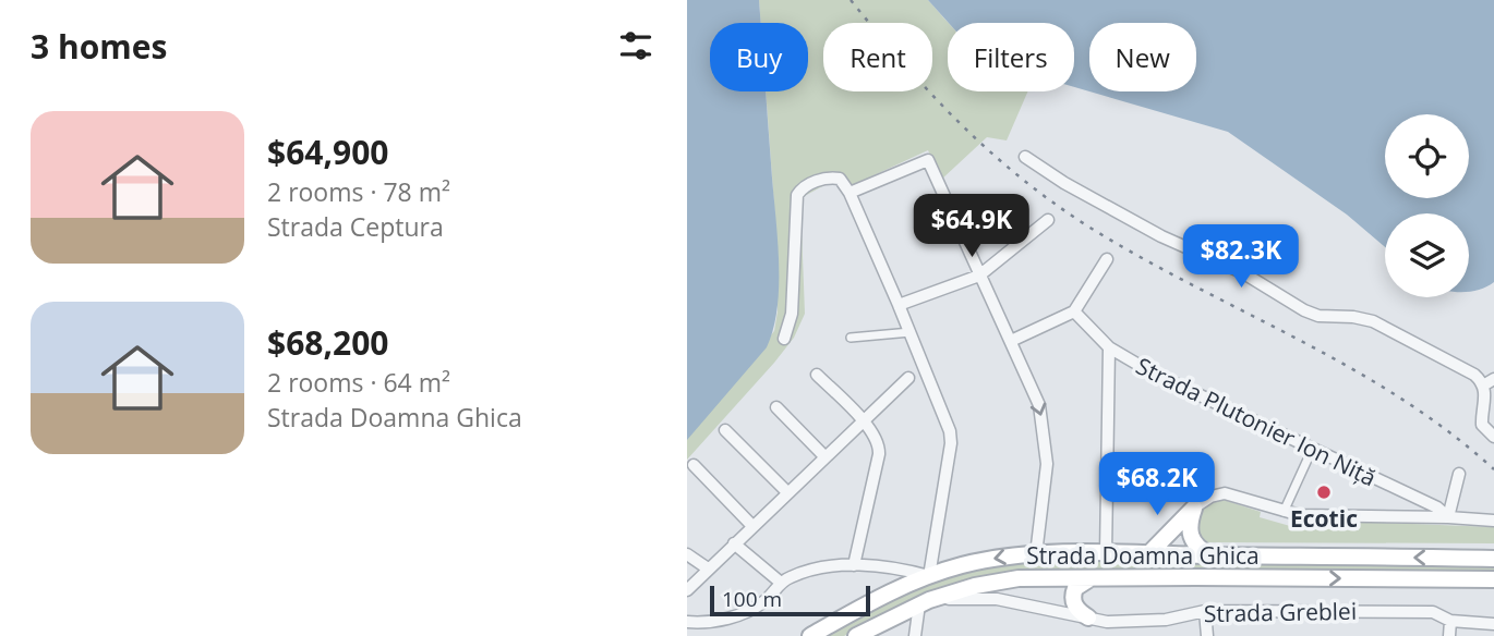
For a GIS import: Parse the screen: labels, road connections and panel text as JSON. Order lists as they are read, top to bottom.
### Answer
{
  "streets": {
    "main road": ["Strada Doamna Ghica"],
    "street": ["Strada Plutonier Ion Niță", "Strada Greblei"]
  },
  "crossings": [
    ["Strada Doamna Ghica", "Strada Greblei"]
  ],
  "places": ["Ecotic"],
  "scale_bar": "100 m",
  "page": {
    "heading": "3 homes",
    "chip": [
      "Buy",
      "Rent",
      "Filters",
      "New"
    ],
    "list": [
      {
        "name": "$64,900",
        "note": "2 rooms · 78 m² · Strada Ceptura"
      },
      {
        "name": "$68,200",
        "note": "2 rooms · 64 m² · Strada Doamna Ghica"
      }
    ],
    "price": ["$64.9K", "$82.3K", "$68.2K"],
    "scale": "100 m"
  }
}
